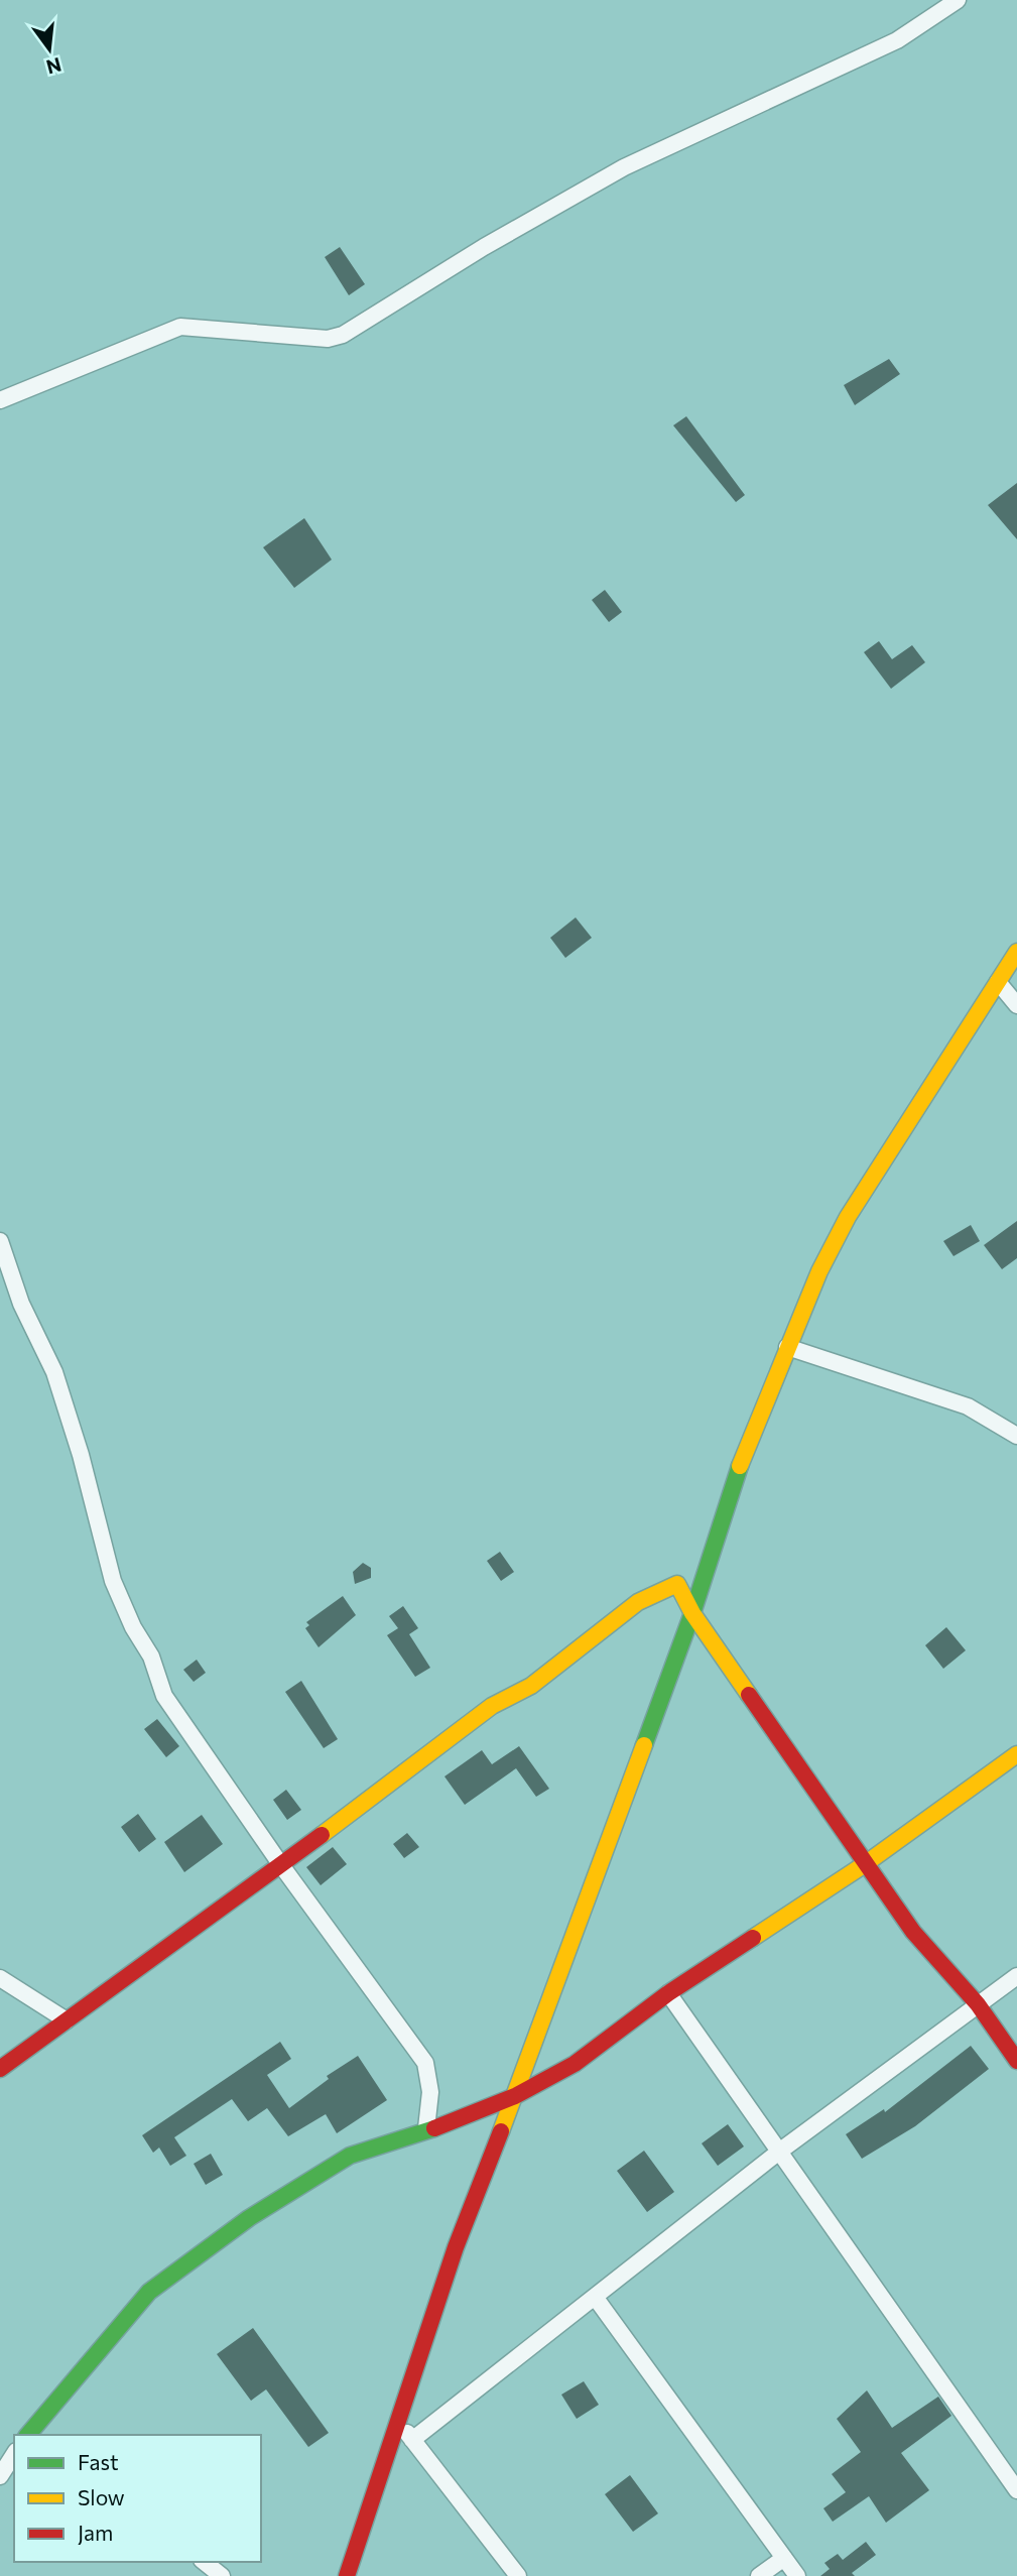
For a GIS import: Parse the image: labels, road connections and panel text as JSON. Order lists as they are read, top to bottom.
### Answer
{
  "legend": ["Fast", "Slow", "Jam"],
  "north": "bottom"
}
